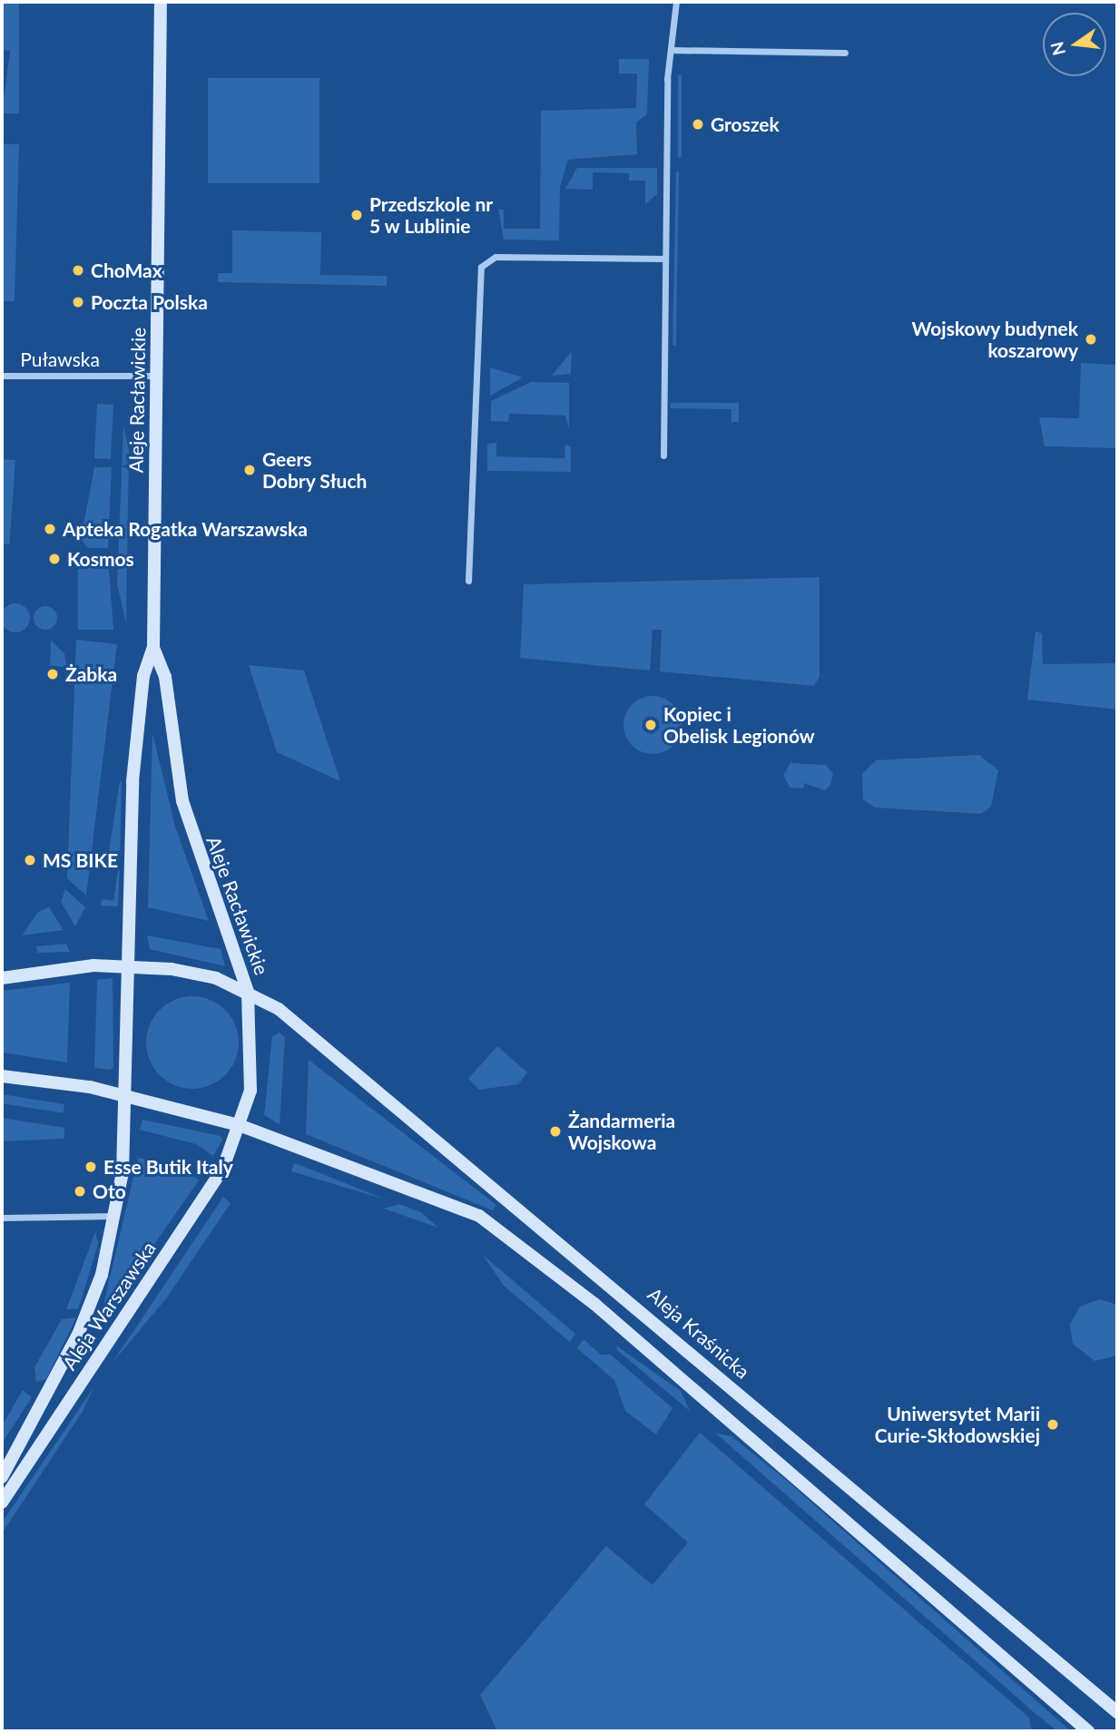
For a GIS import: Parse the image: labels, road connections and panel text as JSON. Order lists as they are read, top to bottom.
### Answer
{
  "streets": {
    "main road": ["Aleje Racławickie", "Aleja Warszawska", "Aleja Kraśnicka"],
    "street": ["Puławska"]
  },
  "crossings": [
    ["Puławska", "Aleje Racławickie"],
    ["Aleje Racławickie", "Aleja Warszawska"],
    ["Aleje Racławickie", "Aleja Kraśnicka"]
  ],
  "places": [
    "Groszek",
    "Przedszkole nr 5 w Lublinie",
    "ChoMax",
    "Poczta Polska",
    "Wojskowy budynek koszarowy",
    "Geers Dobry Słuch",
    "Apteka Rogatka Warszawska",
    "Kosmos",
    "Żabka",
    "Kopiec i Obelisk Legionów",
    "MS BIKE",
    "Żandarmeria Wojskowa",
    "Esse Butik Italy",
    "Oto",
    "Uniwersytet Marii Curie-Skłodowskiej"
  ],
  "north": "left"
}
